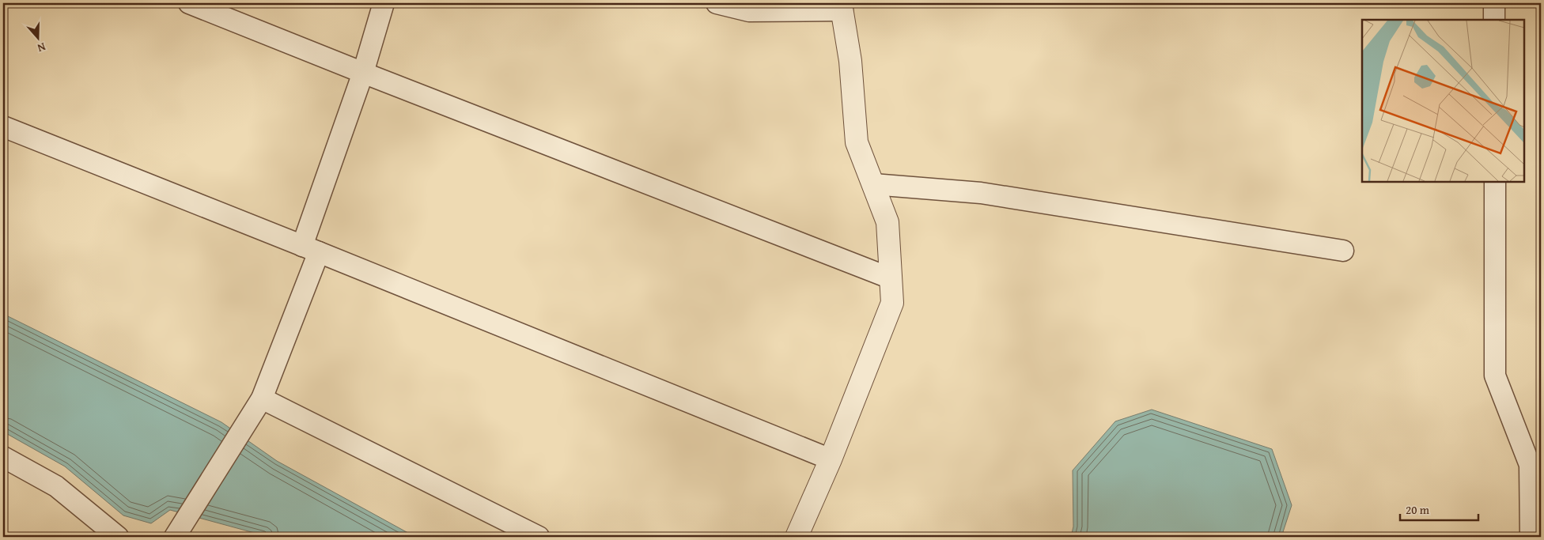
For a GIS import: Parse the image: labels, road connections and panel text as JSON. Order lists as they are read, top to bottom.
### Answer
{
  "scale_bar": "20 m",
  "north": "bottom"
}
